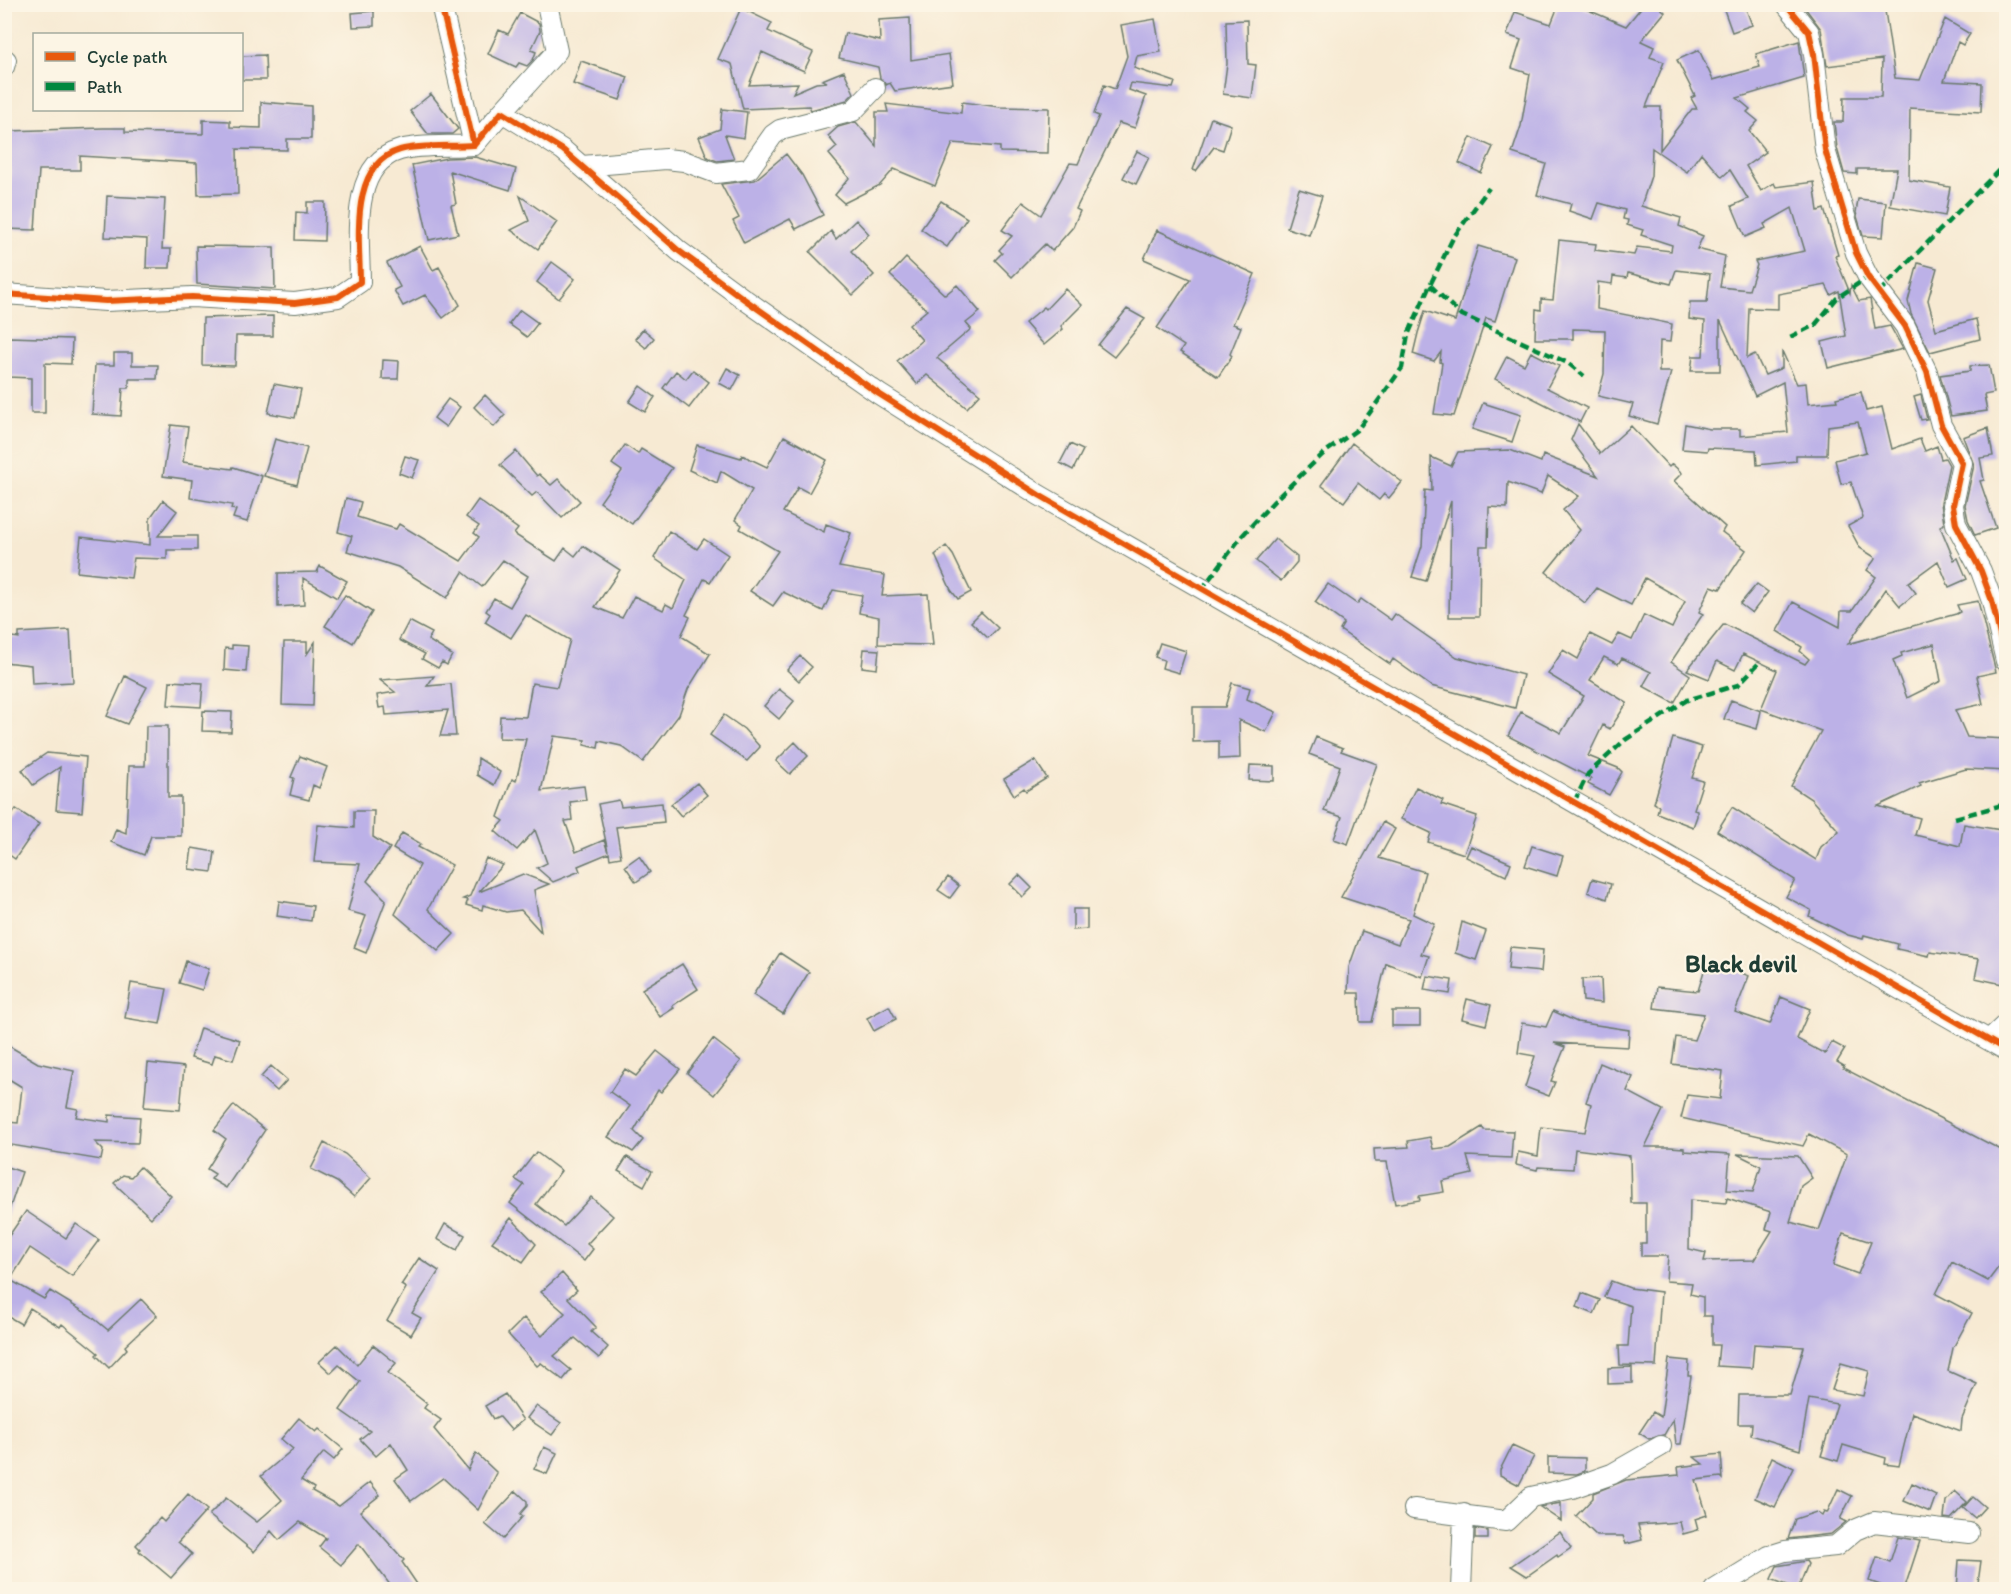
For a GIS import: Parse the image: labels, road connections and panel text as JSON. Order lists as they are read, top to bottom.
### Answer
{
  "districts": ["Black devil"],
  "legend": ["Cycle path", "Path"]
}
